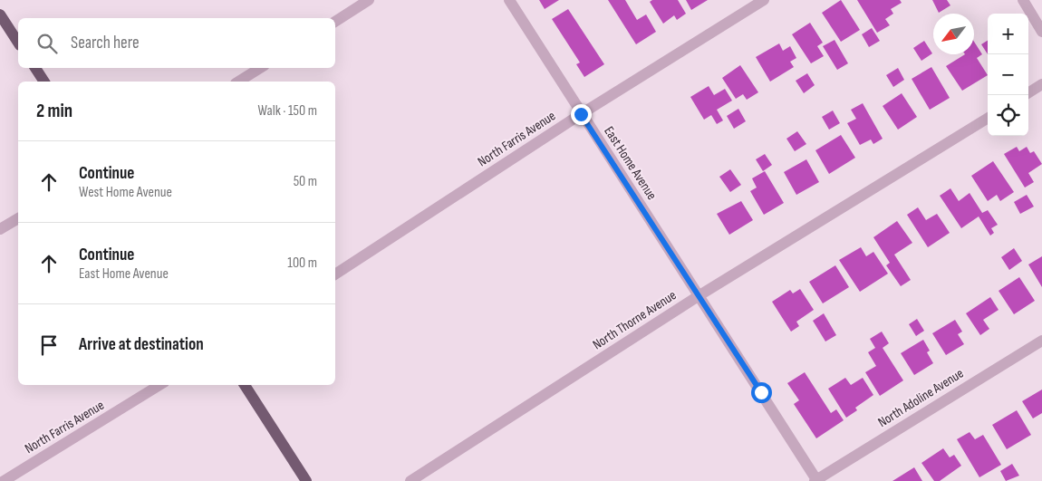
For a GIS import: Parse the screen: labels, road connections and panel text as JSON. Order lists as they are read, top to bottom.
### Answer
{
  "streets": {
    "street": [
      "North Farris Avenue",
      "East Home Avenue",
      "North Thorne Avenue",
      "North Adoline Avenue"
    ]
  },
  "crossings": [
    ["North Farris Avenue", "East Home Avenue"],
    ["East Home Avenue", "North Thorne Avenue"],
    ["East Home Avenue", "North Adoline Avenue"]
  ],
  "north": "bottom left",
  "page": {
    "map_buttons": ["+", "−"],
    "search": "Search here",
    "heading": ["2 min", "Walk · 150 m"],
    "list": [
      ["Continue", "West Home Avenue", "50 m"],
      ["Continue", "East Home Avenue", "100 m"],
      "Arrive at destination"
    ]
  }
}
